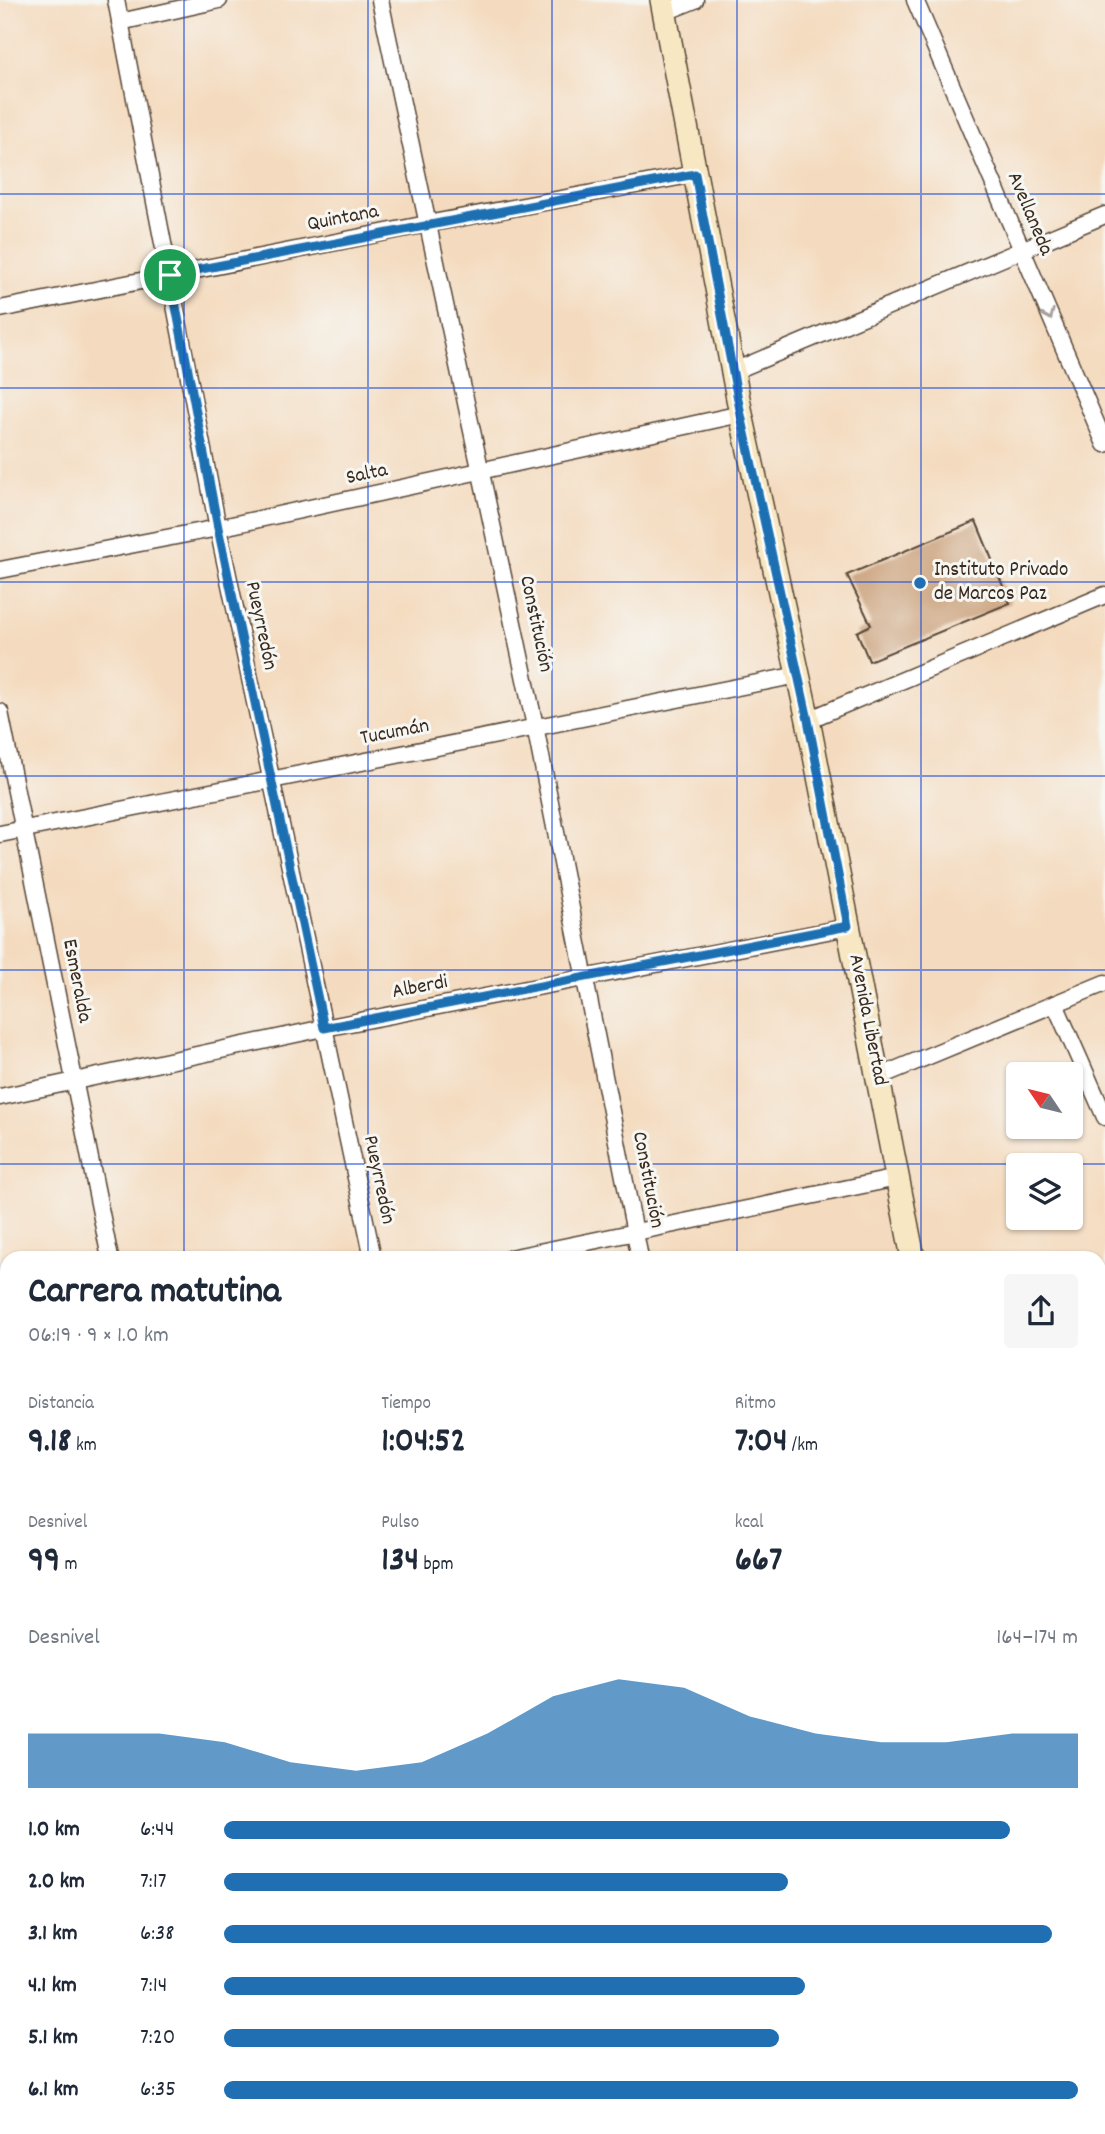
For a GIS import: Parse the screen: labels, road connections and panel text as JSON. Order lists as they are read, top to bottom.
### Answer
{
  "streets": {
    "main road": ["Avenida Libertad"],
    "street": [
      "Avellaneda",
      "Quintana",
      "Salta",
      "Constitución",
      "Pueyrredón",
      "Tucumán",
      "Esmeralda",
      "Alberdi"
    ]
  },
  "crossings": [
    ["Quintana", "Constitución"],
    ["Quintana", "Pueyrredón"],
    ["Quintana", "Avenida Libertad"],
    ["Salta", "Constitución"],
    ["Salta", "Pueyrredón"],
    ["Salta", "Avenida Libertad"],
    ["Constitución", "Tucumán"],
    ["Constitución", "Alberdi"],
    ["Pueyrredón", "Tucumán"],
    ["Pueyrredón", "Alberdi"],
    ["Tucumán", "Esmeralda"],
    ["Tucumán", "Avenida Libertad"],
    ["Esmeralda", "Alberdi"],
    ["Alberdi", "Avenida Libertad"]
  ],
  "one_way": ["Avellaneda"],
  "places": ["Instituto Privado de Marcos Paz"],
  "north": "top left",
  "page": {
    "heading": ["Carrera matutina", "06:19 · 9 × 1.0 km"],
    "stats": [
      ["Distancia", "9.18 km"],
      ["Tiempo", "1:04:52"],
      ["Ritmo", "7:04 /km"],
      ["Desnivel", "99 m"],
      ["Pulso", "134 bpm"],
      ["kcal", "667"]
    ],
    "chart": ["Desnivel", "164–174 m"],
    "list": [
      {
        "name": "1.0 km",
        "note": "6:44"
      },
      {
        "name": "2.0 km",
        "note": "7:17"
      },
      {
        "name": "3.1 km",
        "note": "6:38"
      },
      {
        "name": "4.1 km",
        "note": "7:14"
      },
      {
        "name": "5.1 km",
        "note": "7:20"
      },
      {
        "name": "6.1 km",
        "note": "6:35"
      }
    ]
  }
}
